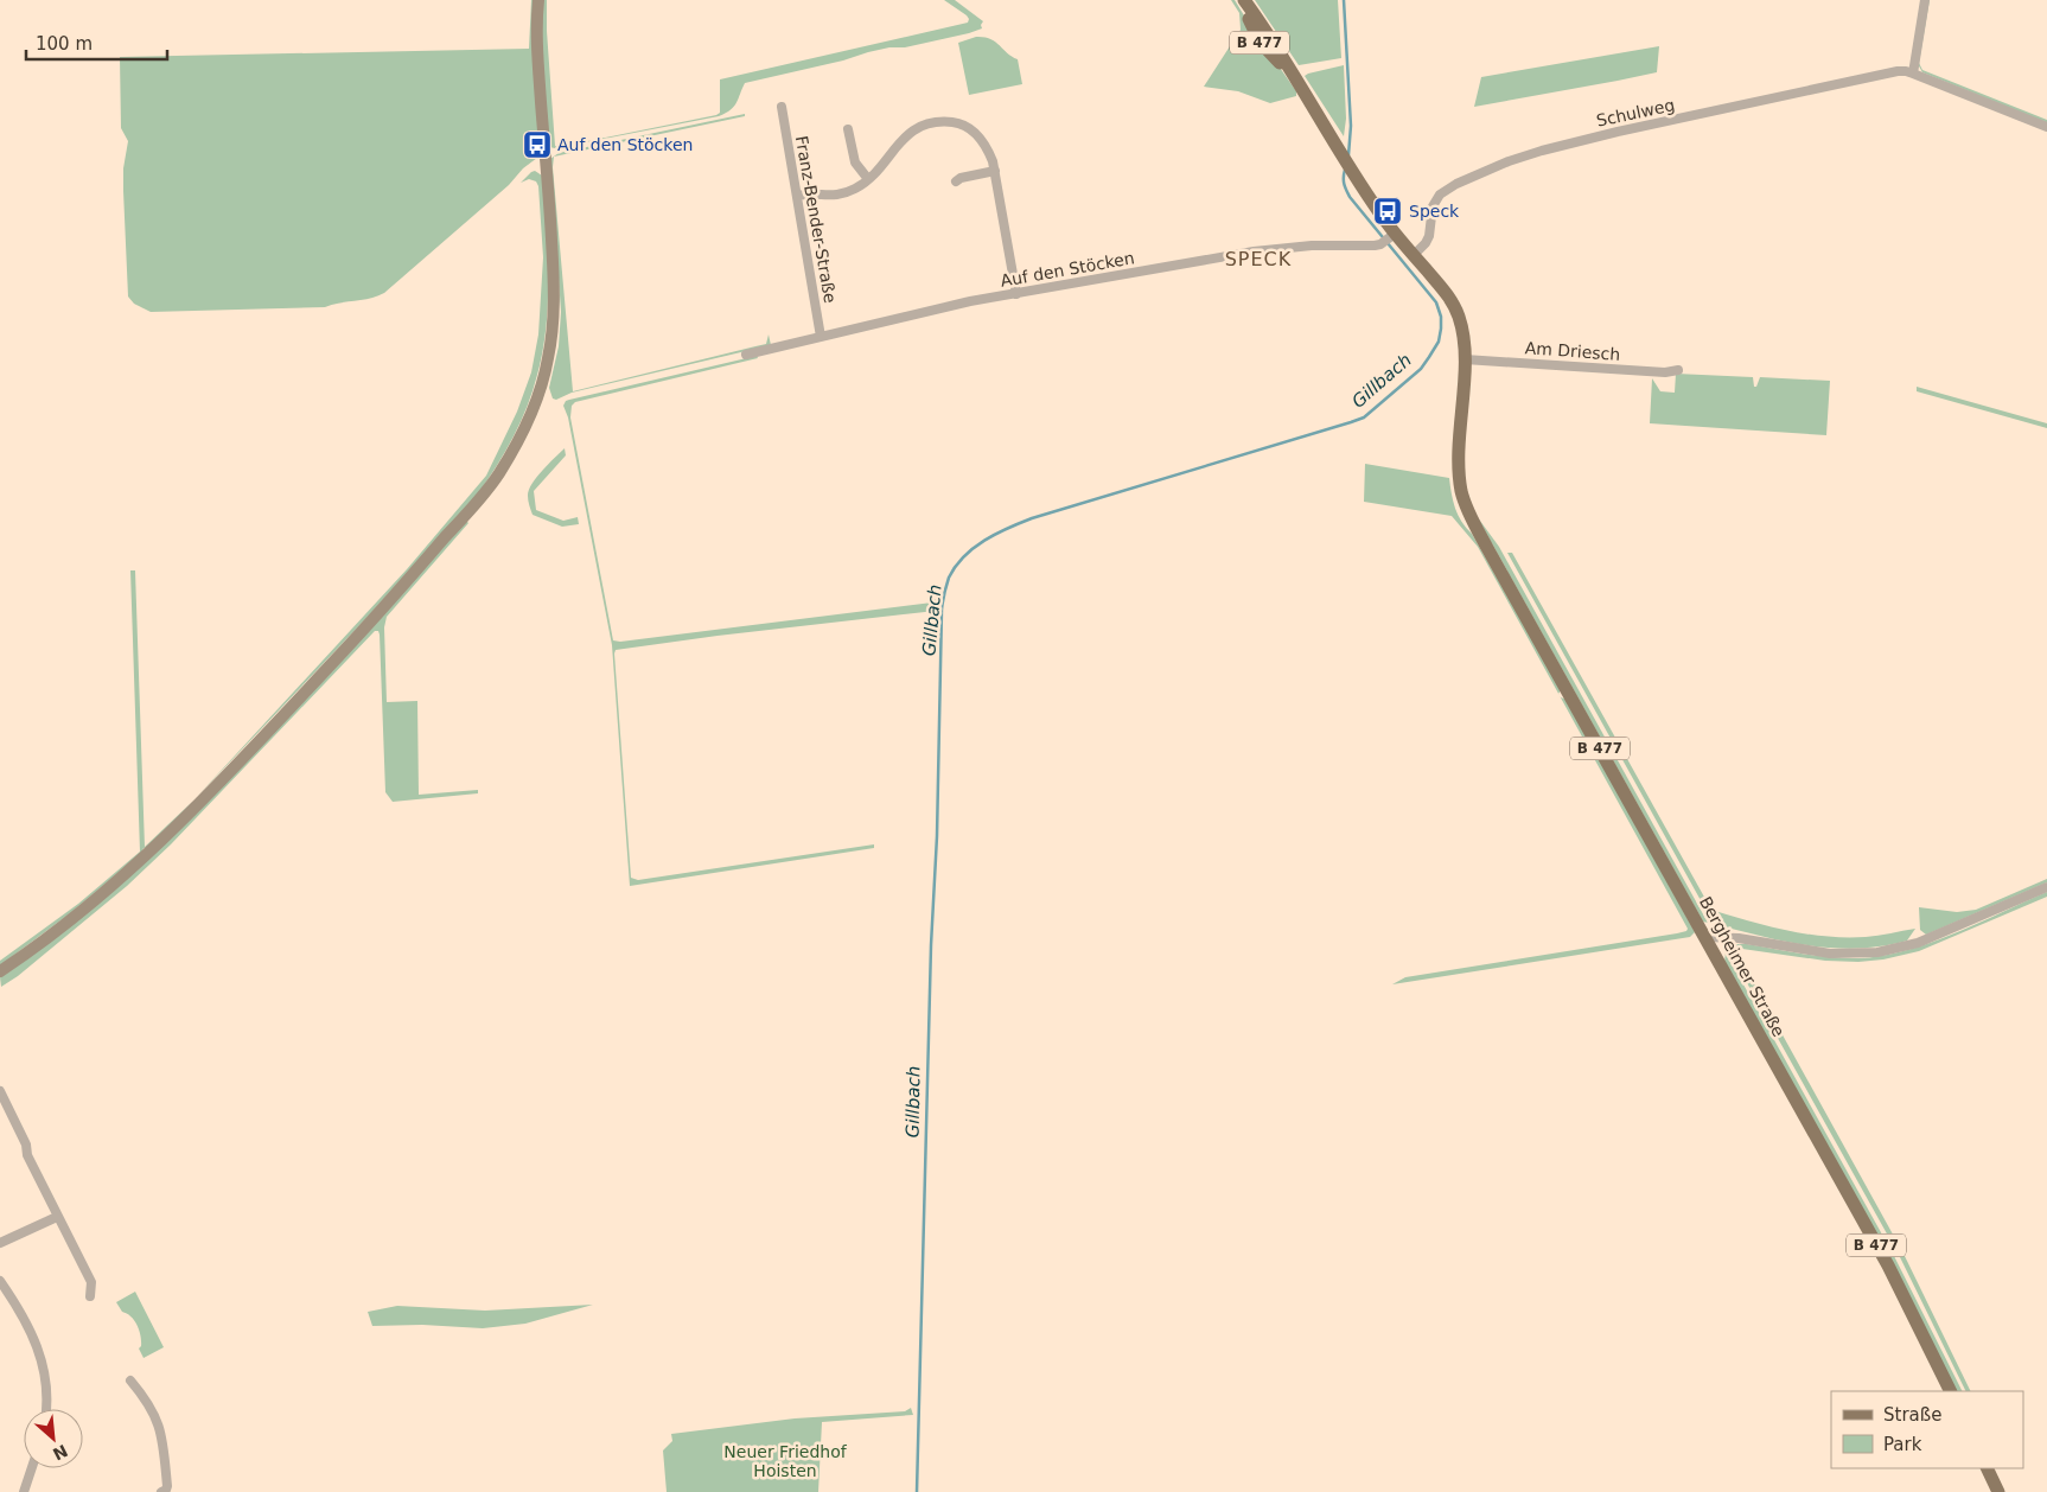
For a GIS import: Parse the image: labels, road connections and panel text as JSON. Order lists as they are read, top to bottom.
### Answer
{
  "streets": {
    "main road": ["B 477", "Bergheimer Straße"],
    "street": [
      "Schulweg",
      "Franz-Bender-Straße",
      "Auf den Stöcken",
      "Am Driesch"
    ]
  },
  "crossings": [
    ["B 477", "Schulweg"],
    ["B 477", "Auf den Stöcken"],
    ["B 477", "Am Driesch"],
    ["B 477", "Bergheimer Straße"],
    ["Franz-Bender-Straße", "Auf den Stöcken"],
    ["Am Driesch", "Bergheimer Straße"]
  ],
  "districts": ["SPECK"],
  "water": ["Gillbach"],
  "parks": ["Neuer Friedhof Hoisten"],
  "places": {
    "bus stop": ["Auf den Stöcken", "Speck"]
  },
  "legend": ["Straße", "Park"],
  "scale_bar": "100 m",
  "north": "bottom right"
}
